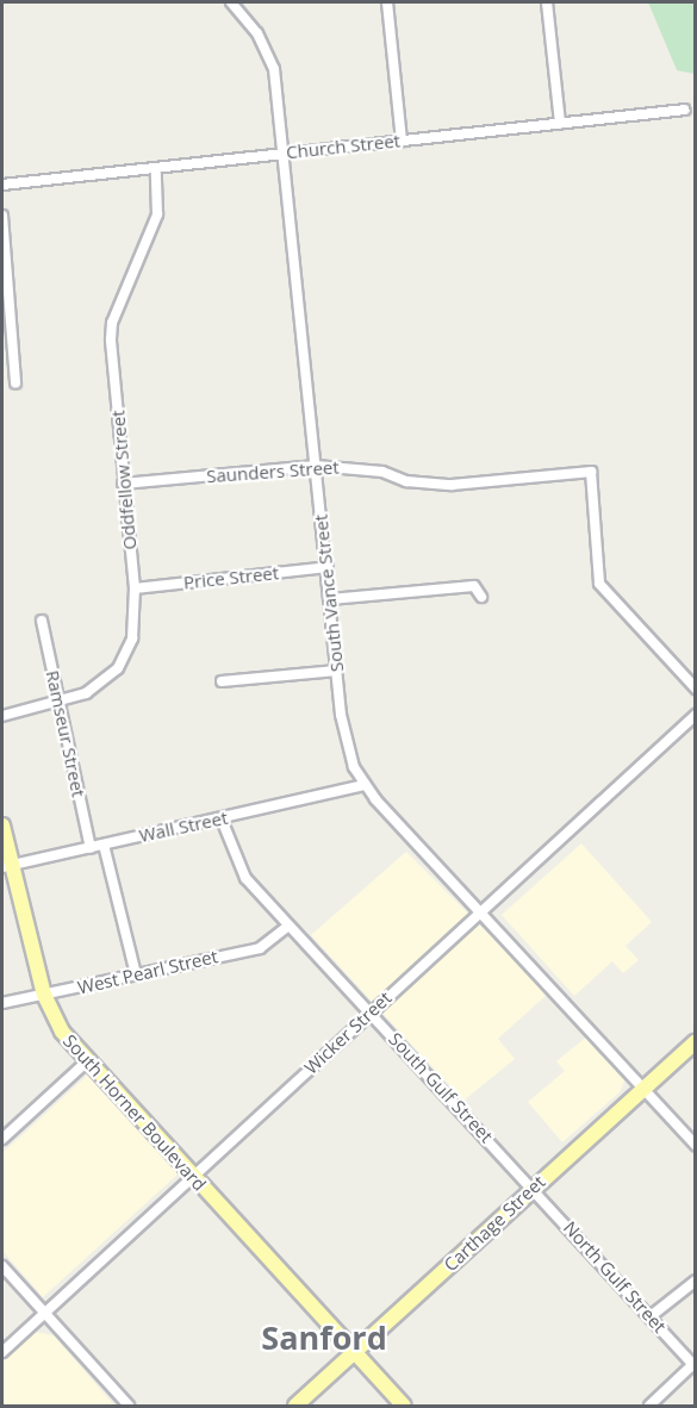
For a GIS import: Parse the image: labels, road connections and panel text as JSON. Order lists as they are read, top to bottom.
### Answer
{
  "streets": {
    "main road": ["South Horner Boulevard", "Carthage Street"],
    "street": [
      "Church Street",
      "Saunders Street",
      "Oddfellow Street",
      "Price Street",
      "South Vance Street",
      "Ramseur Street",
      "Wall Street",
      "West Pearl Street",
      "Wicker Street",
      "South Gulf Street",
      "North Gulf Street"
    ]
  },
  "crossings": [
    ["Church Street", "Oddfellow Street"],
    ["Church Street", "South Vance Street"],
    ["Saunders Street", "Oddfellow Street"],
    ["Saunders Street", "South Vance Street"],
    ["Oddfellow Street", "Price Street"],
    ["Oddfellow Street", "Ramseur Street"],
    ["Price Street", "South Vance Street"],
    ["South Vance Street", "Wall Street"],
    ["South Vance Street", "Wicker Street"],
    ["South Vance Street", "Carthage Street"],
    ["Ramseur Street", "Wall Street"],
    ["Wall Street", "South Gulf Street"],
    ["Wall Street", "South Horner Boulevard"],
    ["West Pearl Street", "South Gulf Street"],
    ["West Pearl Street", "South Horner Boulevard"],
    ["Wicker Street", "South Gulf Street"],
    ["Wicker Street", "South Horner Boulevard"],
    ["South Gulf Street", "Carthage Street"],
    ["South Gulf Street", "North Gulf Street"],
    ["South Horner Boulevard", "Carthage Street"],
    ["Carthage Street", "North Gulf Street"]
  ],
  "districts": ["Sanford"]
}
